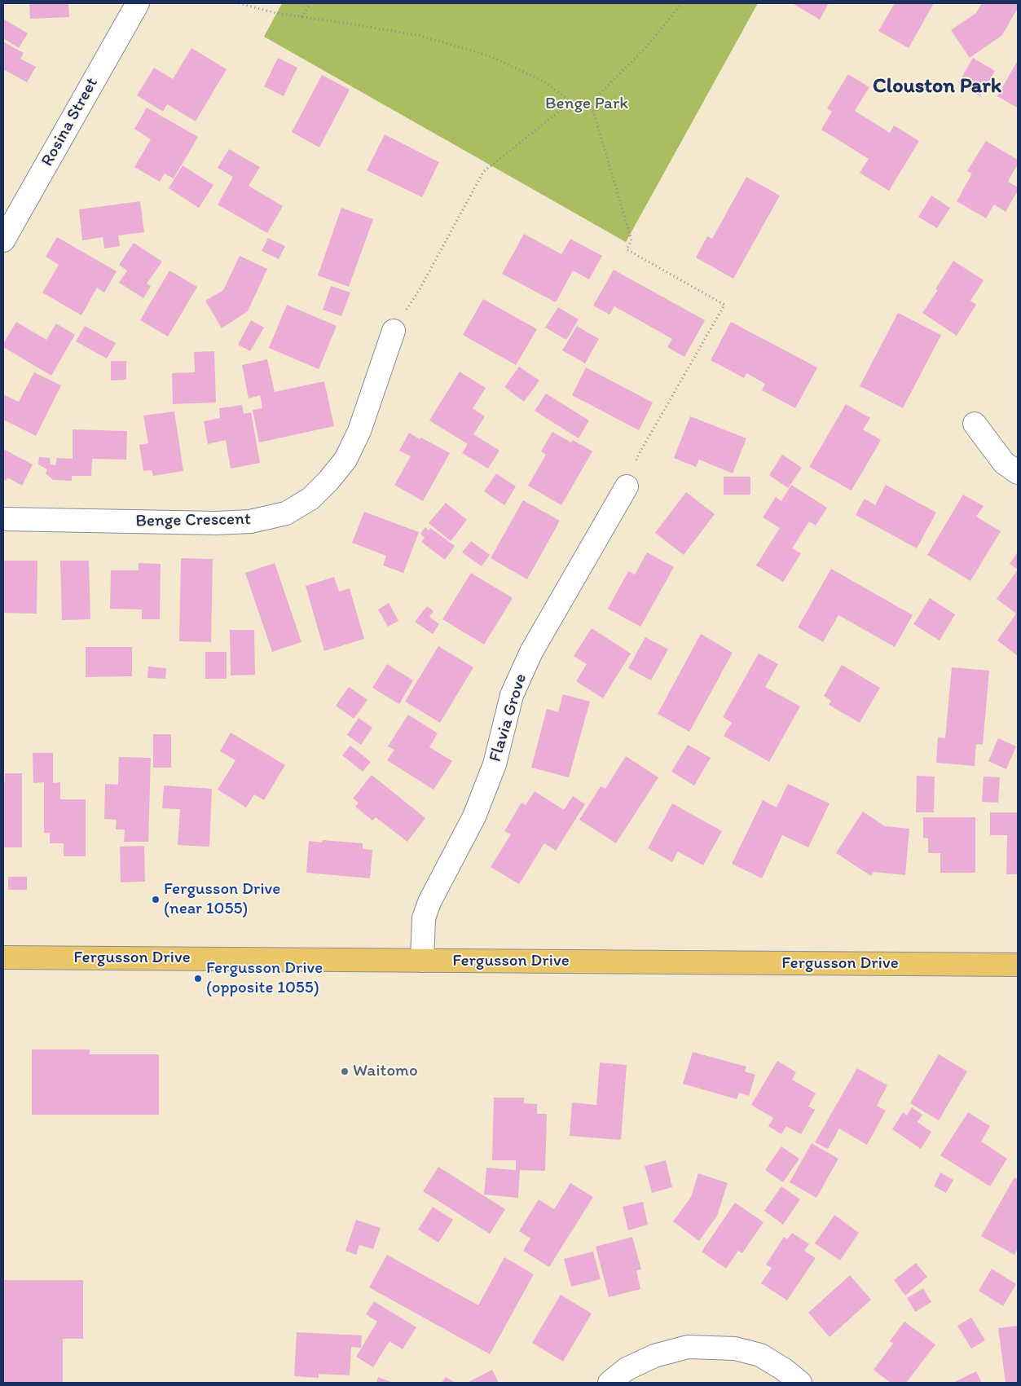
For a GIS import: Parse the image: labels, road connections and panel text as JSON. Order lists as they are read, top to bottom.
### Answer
{
  "streets": {
    "main road": ["Fergusson Drive"],
    "street": ["Rosina Street", "Benge Crescent", "Flavia Grove"]
  },
  "crossings": [
    ["Flavia Grove", "Fergusson Drive"]
  ],
  "districts": ["Clouston Park"],
  "parks": ["Benge Park"],
  "places": ["Fergusson Drive (near 1055)", "Fergusson Drive (opposite 1055)", "Waitomo"]
}
